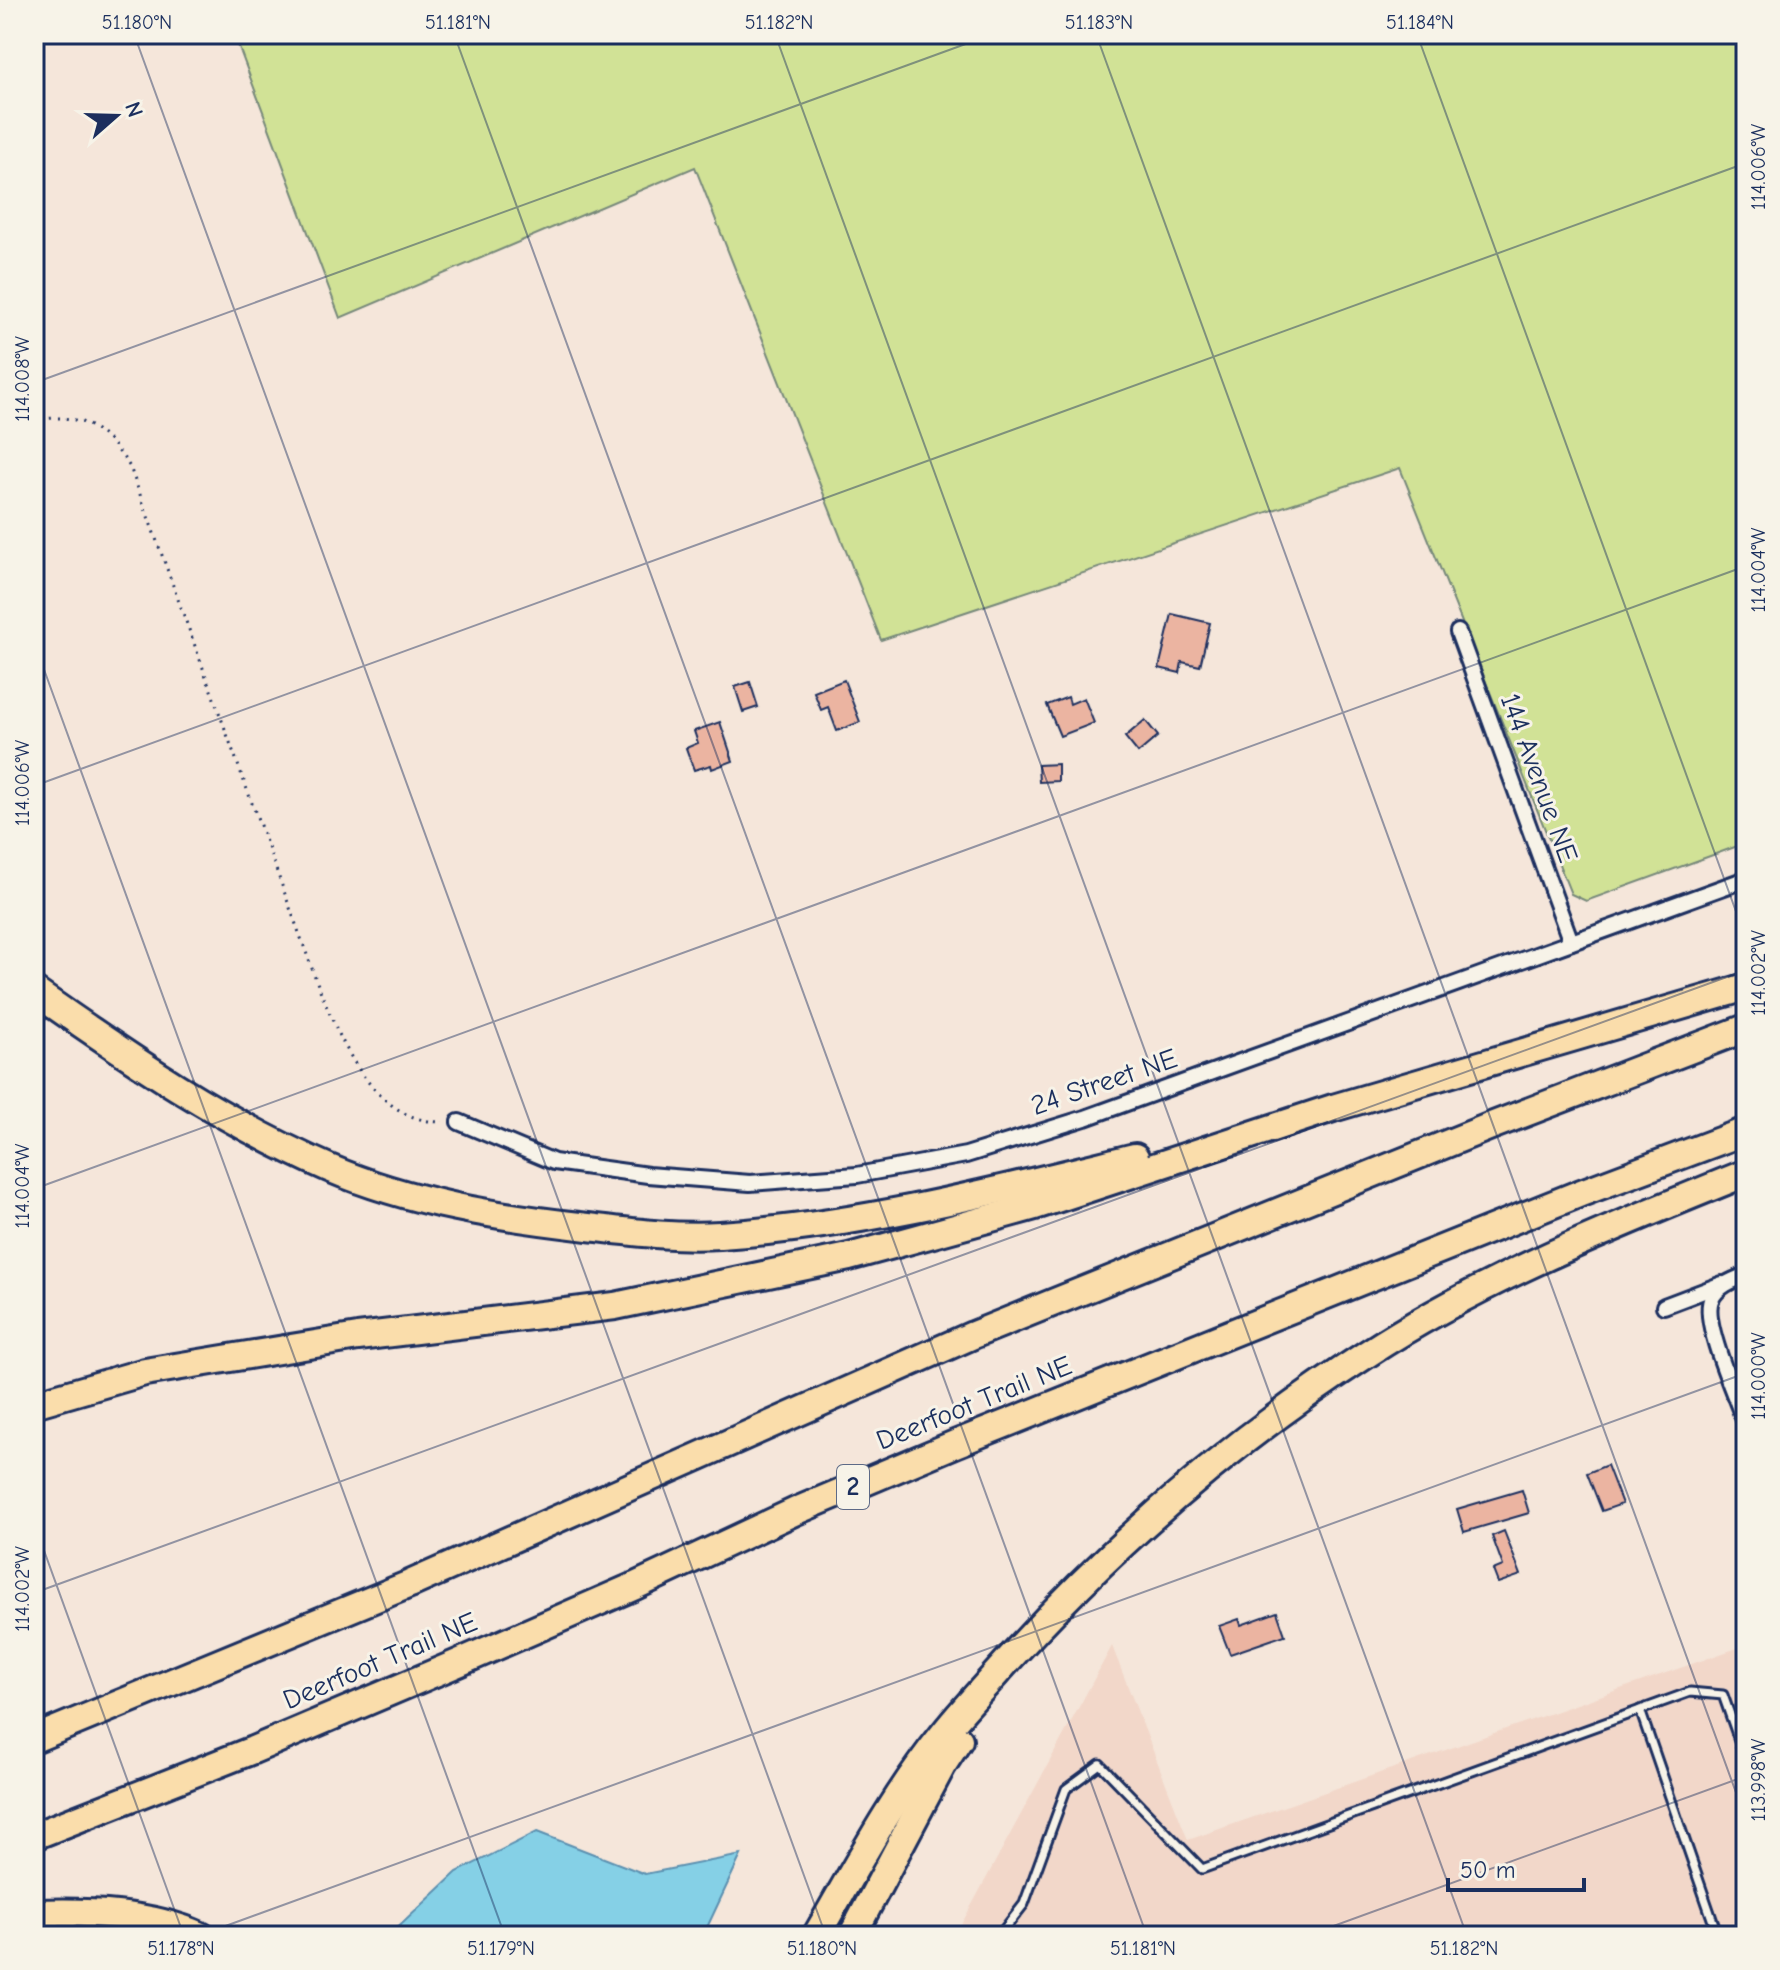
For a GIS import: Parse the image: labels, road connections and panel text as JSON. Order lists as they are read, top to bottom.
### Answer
{
  "streets": {
    "highway": ["Deerfoot Trail NE", "2"],
    "street": ["144 Avenue NE", "24 Street NE"]
  },
  "crossings": [
    ["144 Avenue NE", "24 Street NE"]
  ],
  "scale_bar": "50 m",
  "north": "right",
  "coordinates": [
    "51.180°N",
    "51.181°N",
    "51.182°N",
    "51.183°N",
    "51.184°N",
    "114.006°W",
    "114.008°W",
    "114.004°W",
    "114.002°W",
    "114.000°W",
    "113.998°W",
    "51.178°N",
    "51.179°N"
  ]
}
